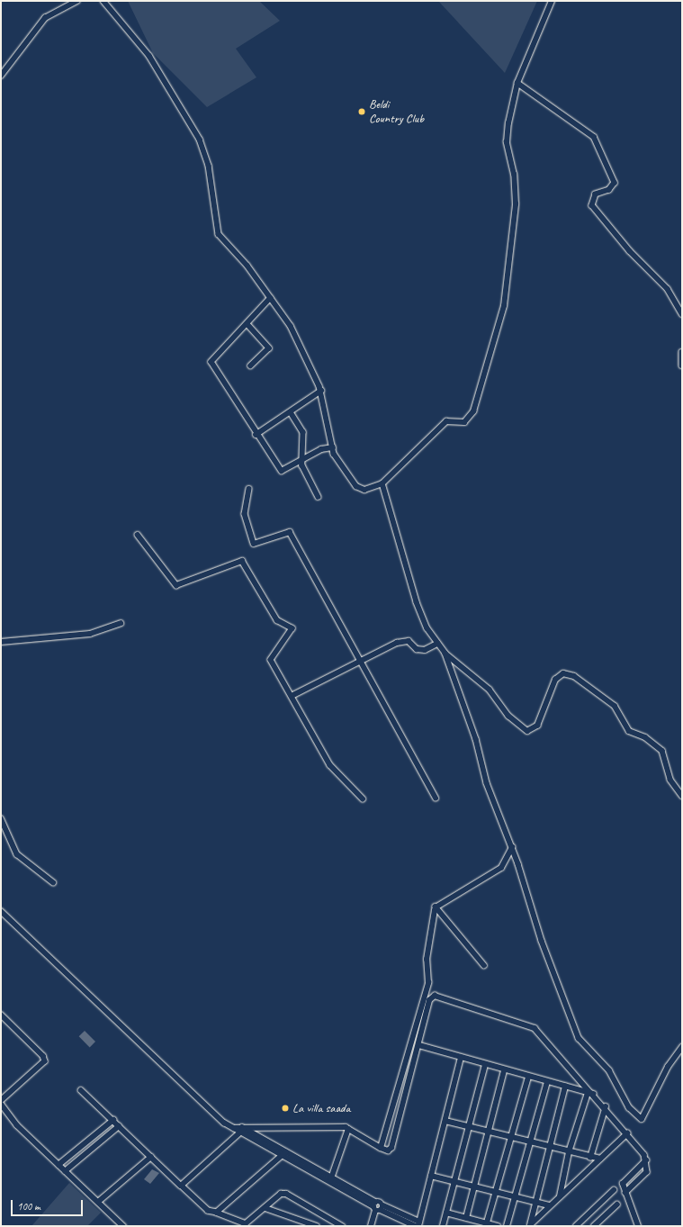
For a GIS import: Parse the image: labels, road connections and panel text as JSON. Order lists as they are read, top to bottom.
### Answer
{
  "places": ["Beldi Country Club", "La villa saada"],
  "scale_bar": "100 m"
}
